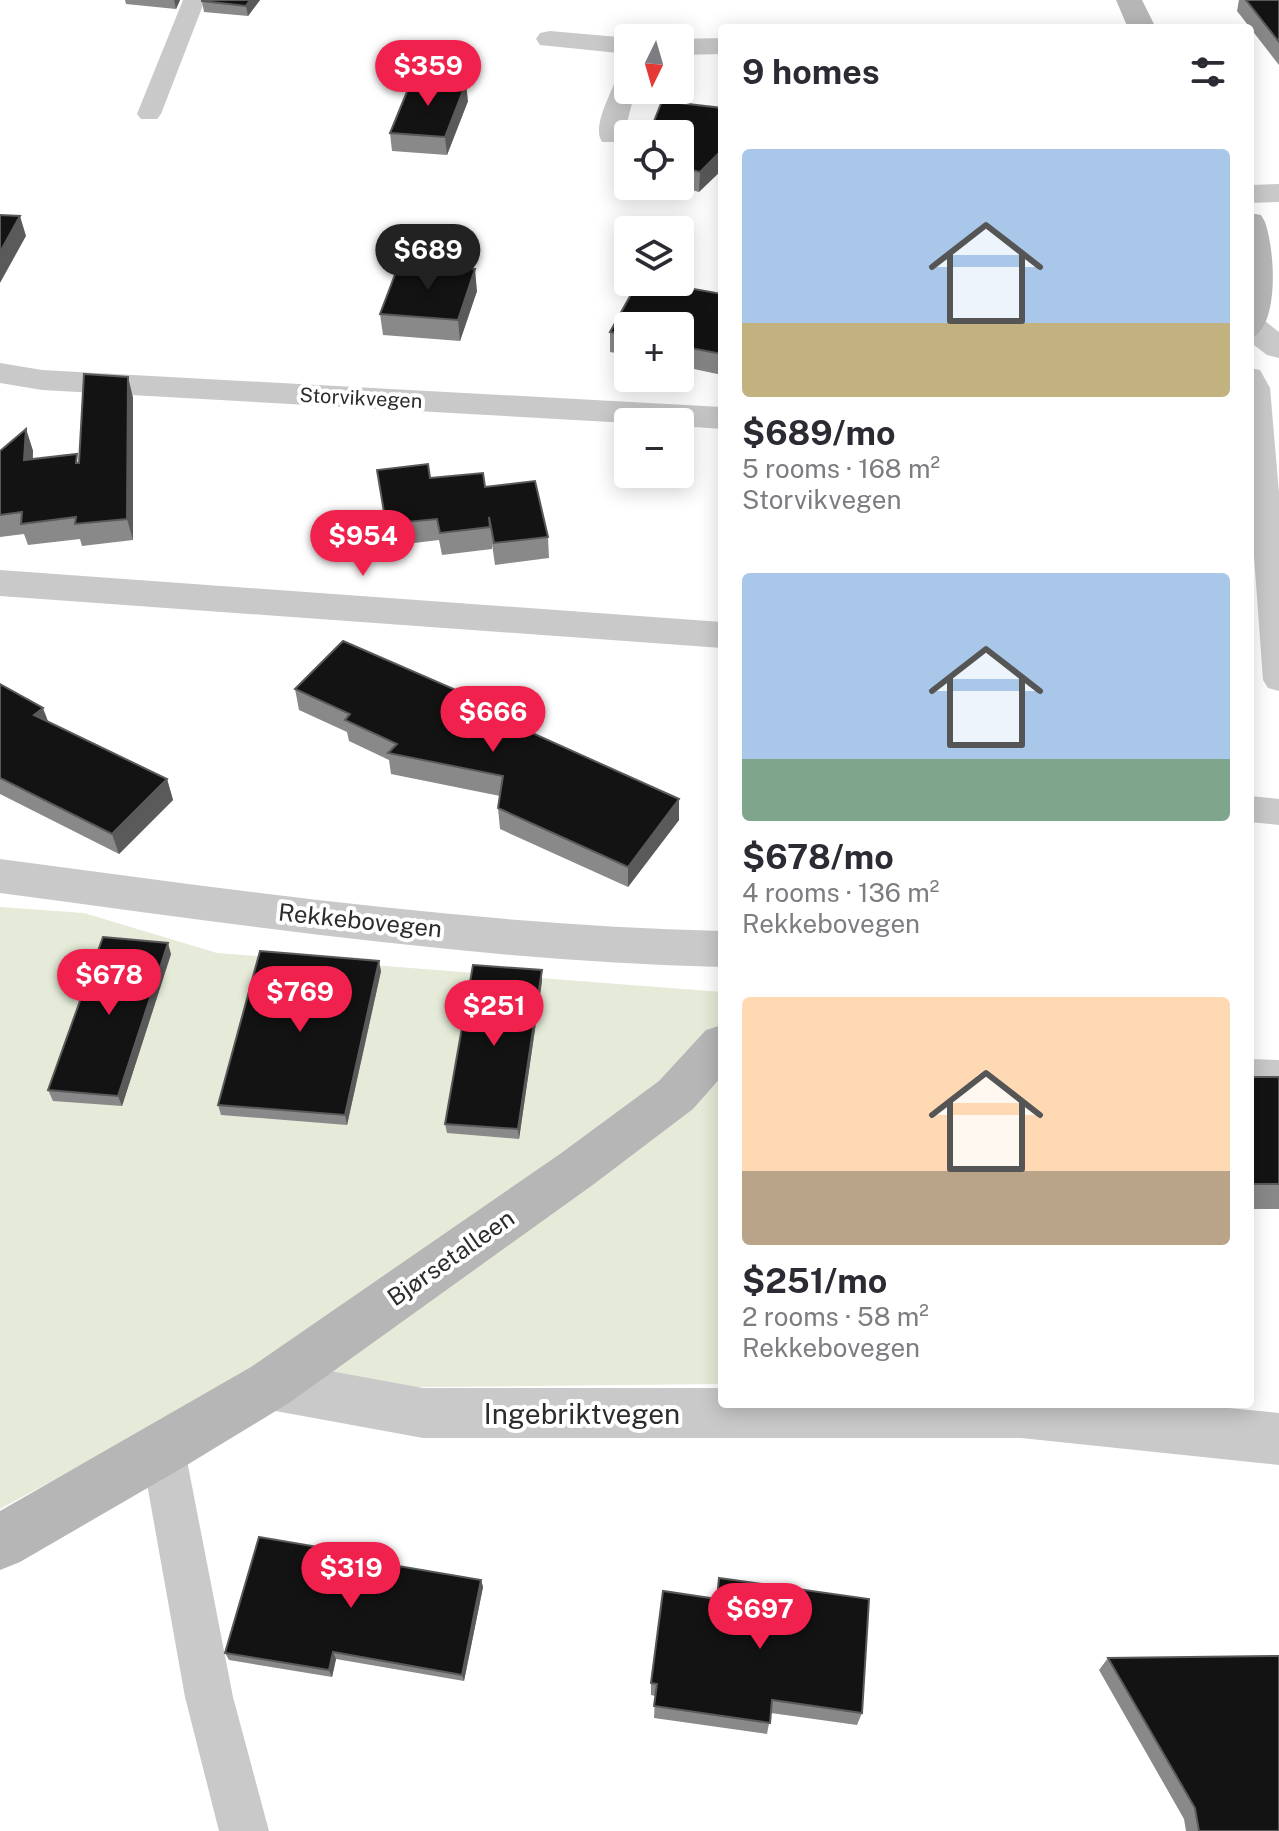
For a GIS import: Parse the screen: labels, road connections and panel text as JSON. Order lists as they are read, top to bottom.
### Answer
{
  "streets": {
    "main road": ["Bjørsetalleen"],
    "street": ["Storvikvegen", "Rekkebovegen", "Ingebriktvegen"]
  },
  "crossings": [
    ["Bjørsetalleen", "Ingebriktvegen"]
  ],
  "north": "bottom",
  "page": {
    "map_buttons": ["+", "−"],
    "heading": "9 homes",
    "price": [
      "$359",
      "$689",
      "$954",
      "$666",
      "$678",
      "$769",
      "$251",
      "$319",
      "$697"
    ],
    "list": [
      {
        "name": "$689/mo",
        "note": "5 rooms · 168 m² · Storvikvegen"
      },
      {
        "name": "$678/mo",
        "note": "4 rooms · 136 m² · Rekkebovegen"
      },
      {
        "name": "$251/mo",
        "note": "2 rooms · 58 m² · Rekkebovegen"
      }
    ]
  }
}
